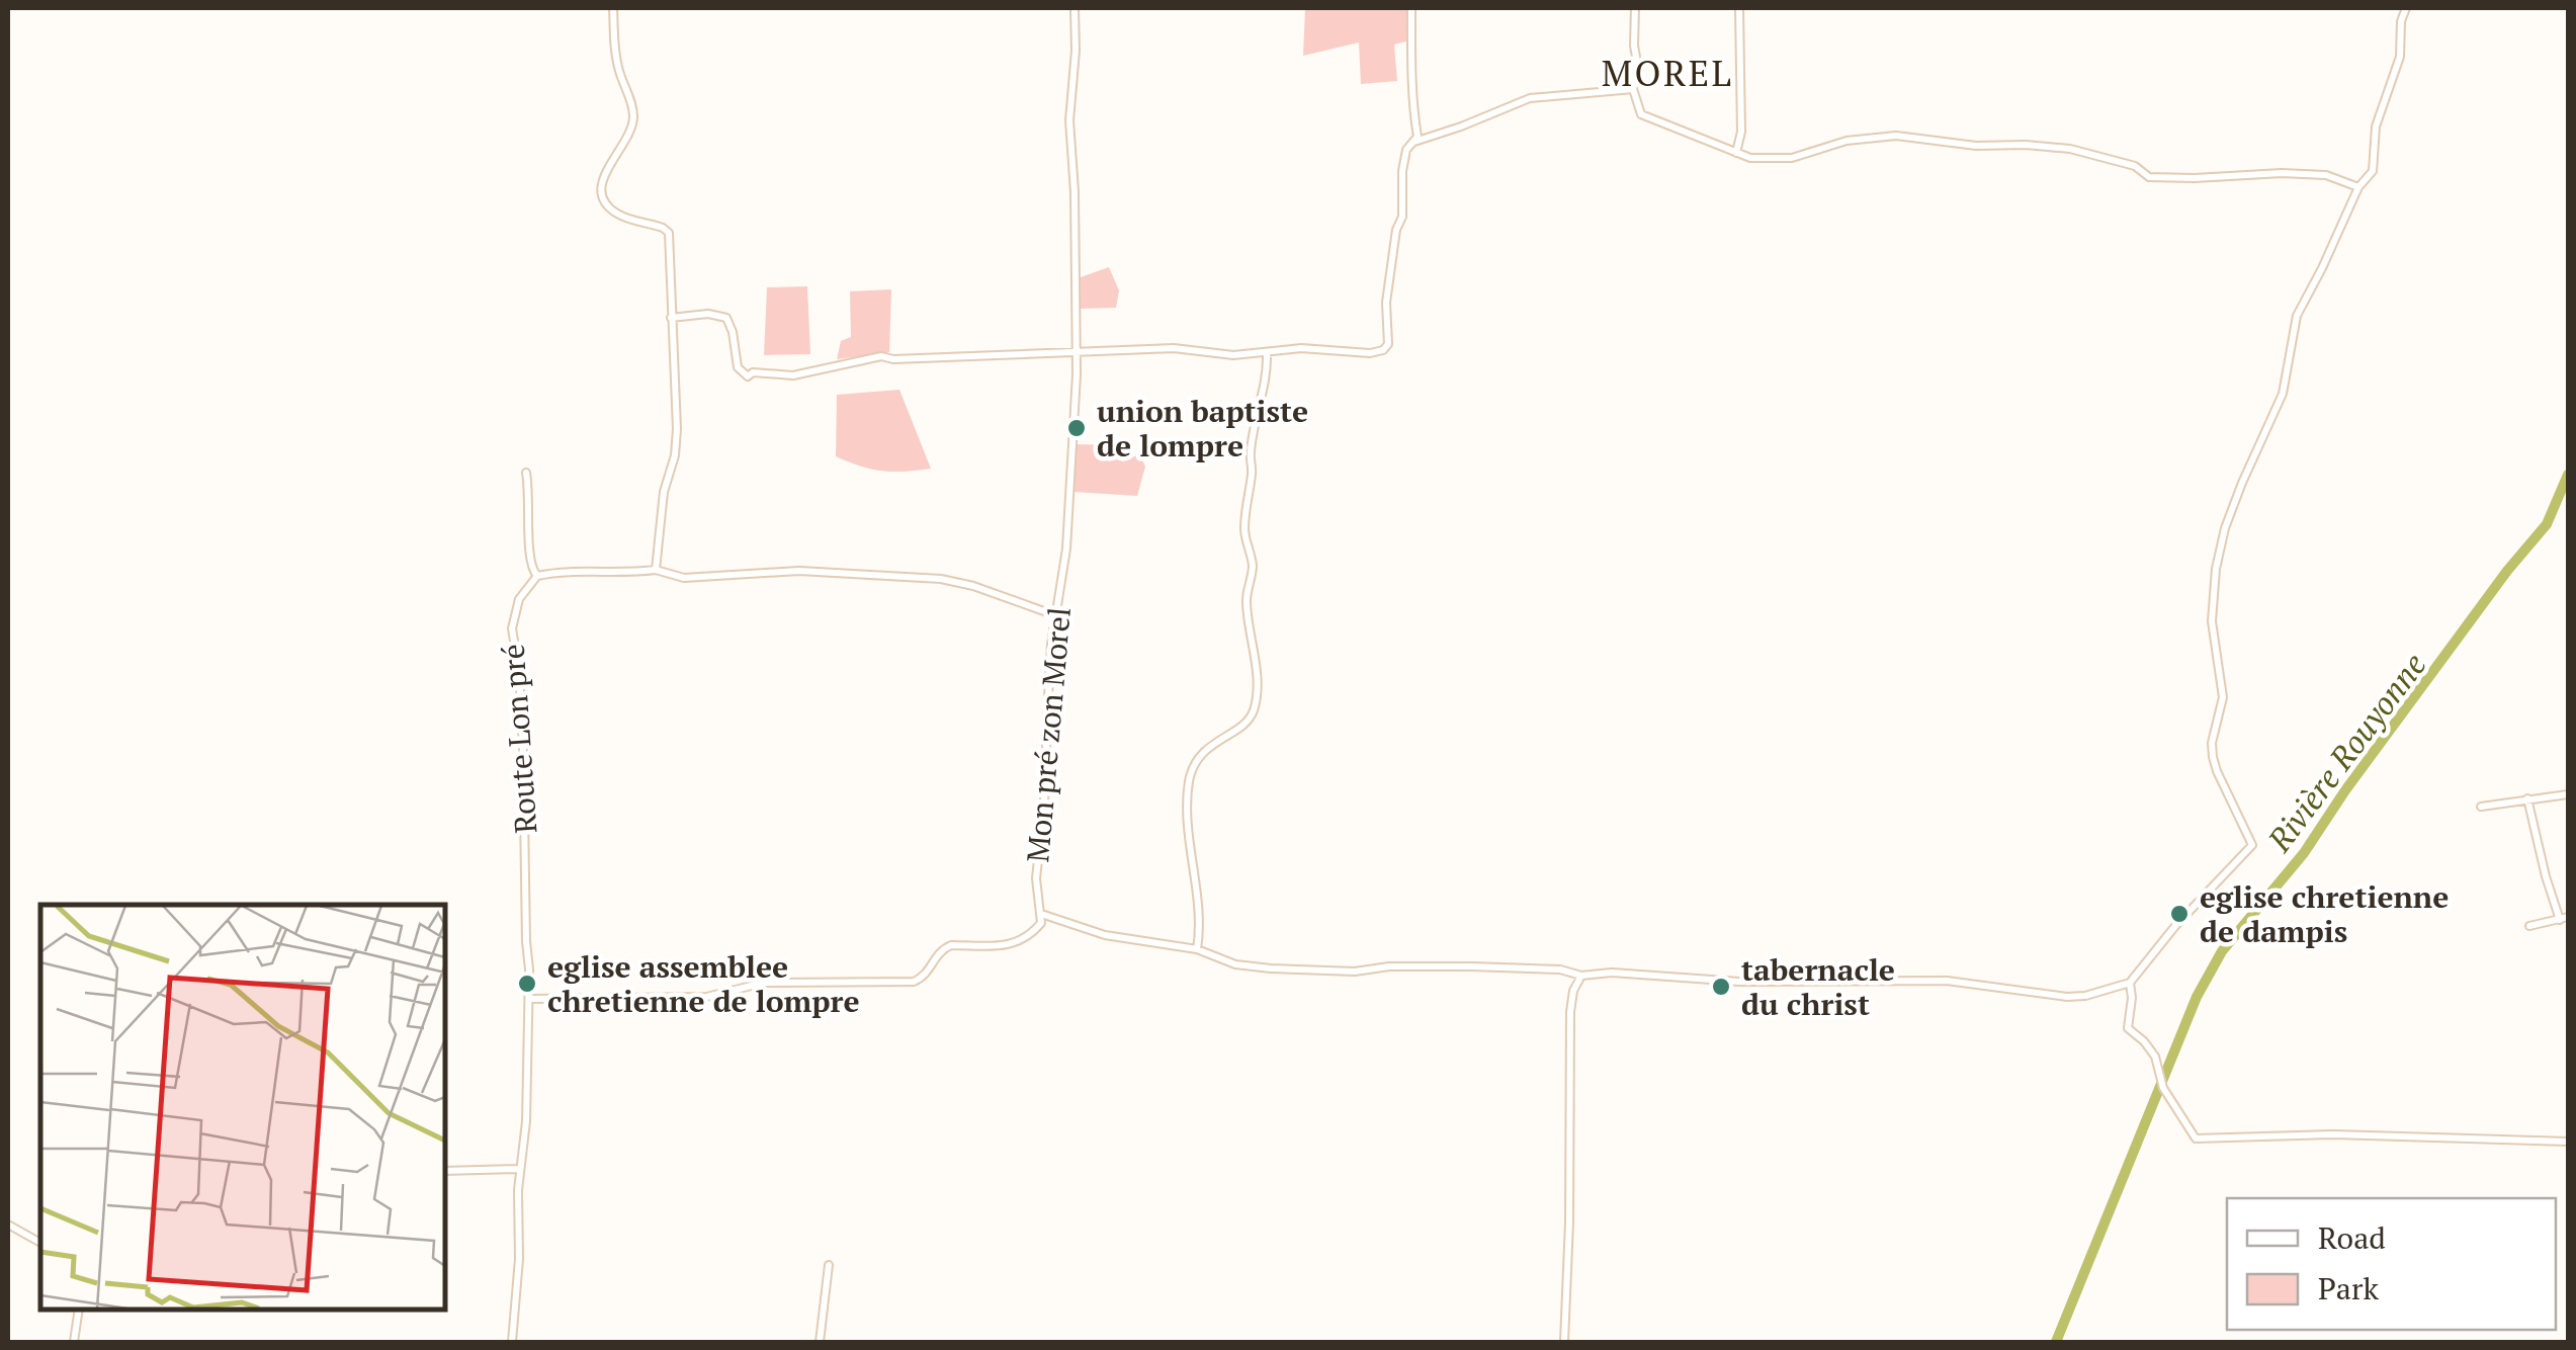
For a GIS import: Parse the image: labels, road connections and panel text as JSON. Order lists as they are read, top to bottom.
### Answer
{
  "streets": {
    "street": ["Mon pré zon Morel", "Route Lon pré"]
  },
  "districts": ["MOREL"],
  "water": ["Rivière Rouyonne"],
  "places": [
    "union baptiste de lompre",
    "eglise chretienne de dampis",
    "eglise assemblee chretienne de lompre",
    "tabernacle du christ"
  ],
  "legend": ["Road", "Park"]
}
